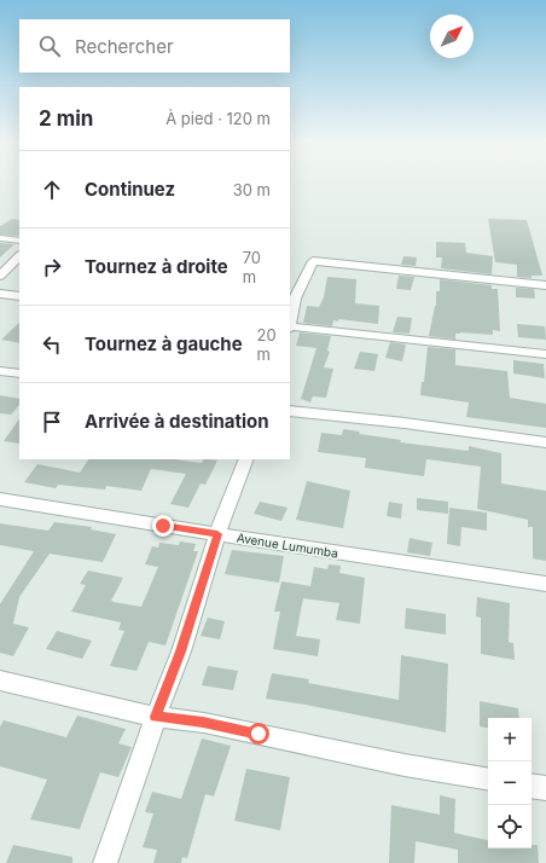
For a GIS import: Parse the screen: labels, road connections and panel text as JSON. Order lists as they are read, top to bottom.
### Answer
{
  "streets": {
    "street": ["Avenue Lumumba"]
  },
  "north": "top right",
  "page": {
    "search": "Rechercher",
    "heading": ["2 min", "À pied · 120 m"],
    "list": [
      ["Continuez", "30 m"],
      ["Tournez à droite", "70 m"],
      ["Tournez à gauche", "20 m"],
      "Arrivée à destination"
    ],
    "map_buttons": ["+", "−"]
  }
}
